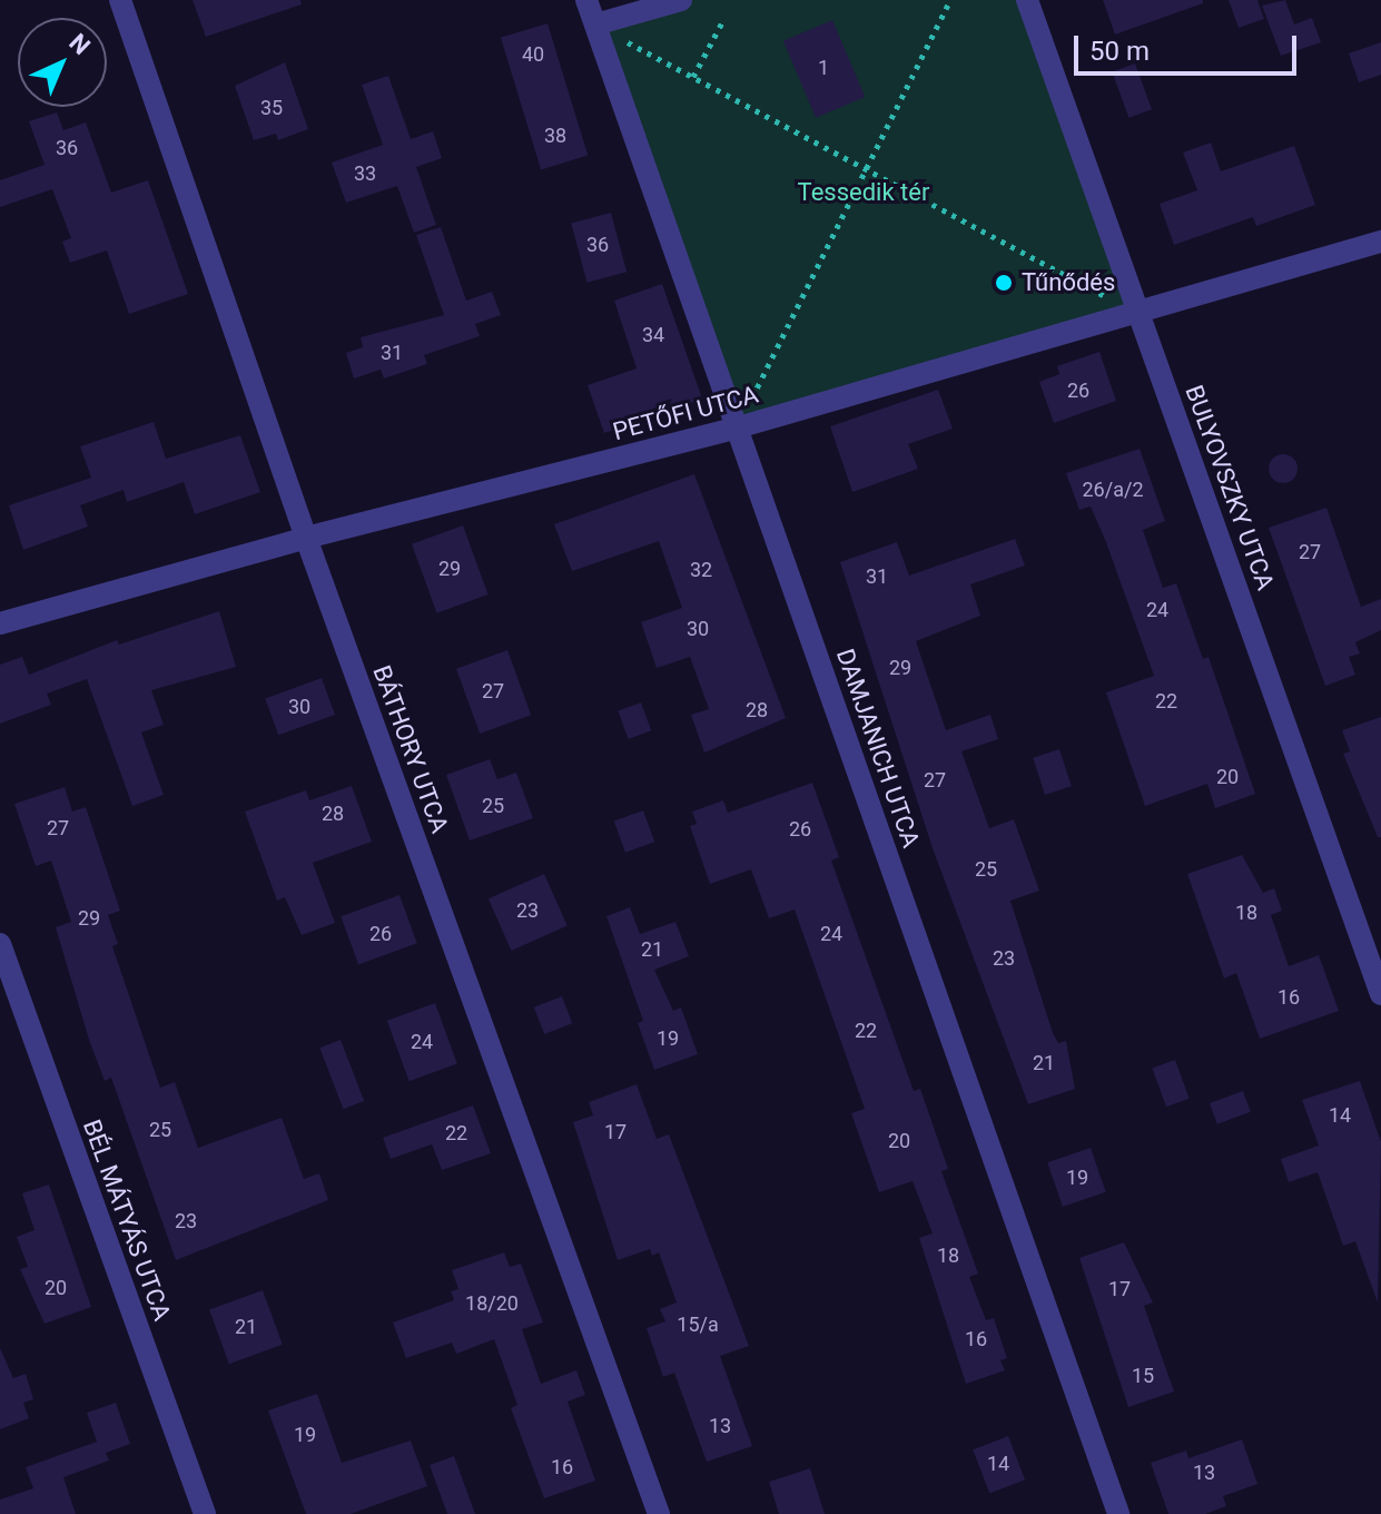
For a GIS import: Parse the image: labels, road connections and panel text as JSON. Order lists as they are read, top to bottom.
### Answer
{
  "streets": {
    "street": [
      "PETŐFI UTCA",
      "BULYOVSZKY UTCA",
      "DAMJANICH UTCA",
      "BÁTHORY UTCA",
      "BÉL MÁTYÁS UTCA"
    ]
  },
  "crossings": [
    ["PETŐFI UTCA", "BULYOVSZKY UTCA"],
    ["PETŐFI UTCA", "DAMJANICH UTCA"],
    ["PETŐFI UTCA", "BÁTHORY UTCA"]
  ],
  "parks": ["Tessedik tér"],
  "places": ["Tűnődés"],
  "house_numbers": [
    "40",
    "1",
    "35",
    "38",
    "36",
    "33",
    "36",
    "34",
    "31",
    "26",
    "26/a/2",
    "27",
    "29",
    "32",
    "31",
    "24",
    "30",
    "29",
    "27",
    "22",
    "30",
    "28",
    "20",
    "27",
    "25",
    "28",
    "27",
    "26",
    "25",
    "23",
    "18",
    "29",
    "26",
    "24",
    "21",
    "23",
    "16",
    "22",
    "19",
    "24",
    "21",
    "14",
    "25",
    "17",
    "22",
    "20",
    "19",
    "23",
    "18",
    "20",
    "17",
    "18/20",
    "15/a",
    "21",
    "16",
    "15",
    "13",
    "19",
    "14",
    "16",
    "13"
  ],
  "scale_bar": "50 m",
  "north": "top right"
}
